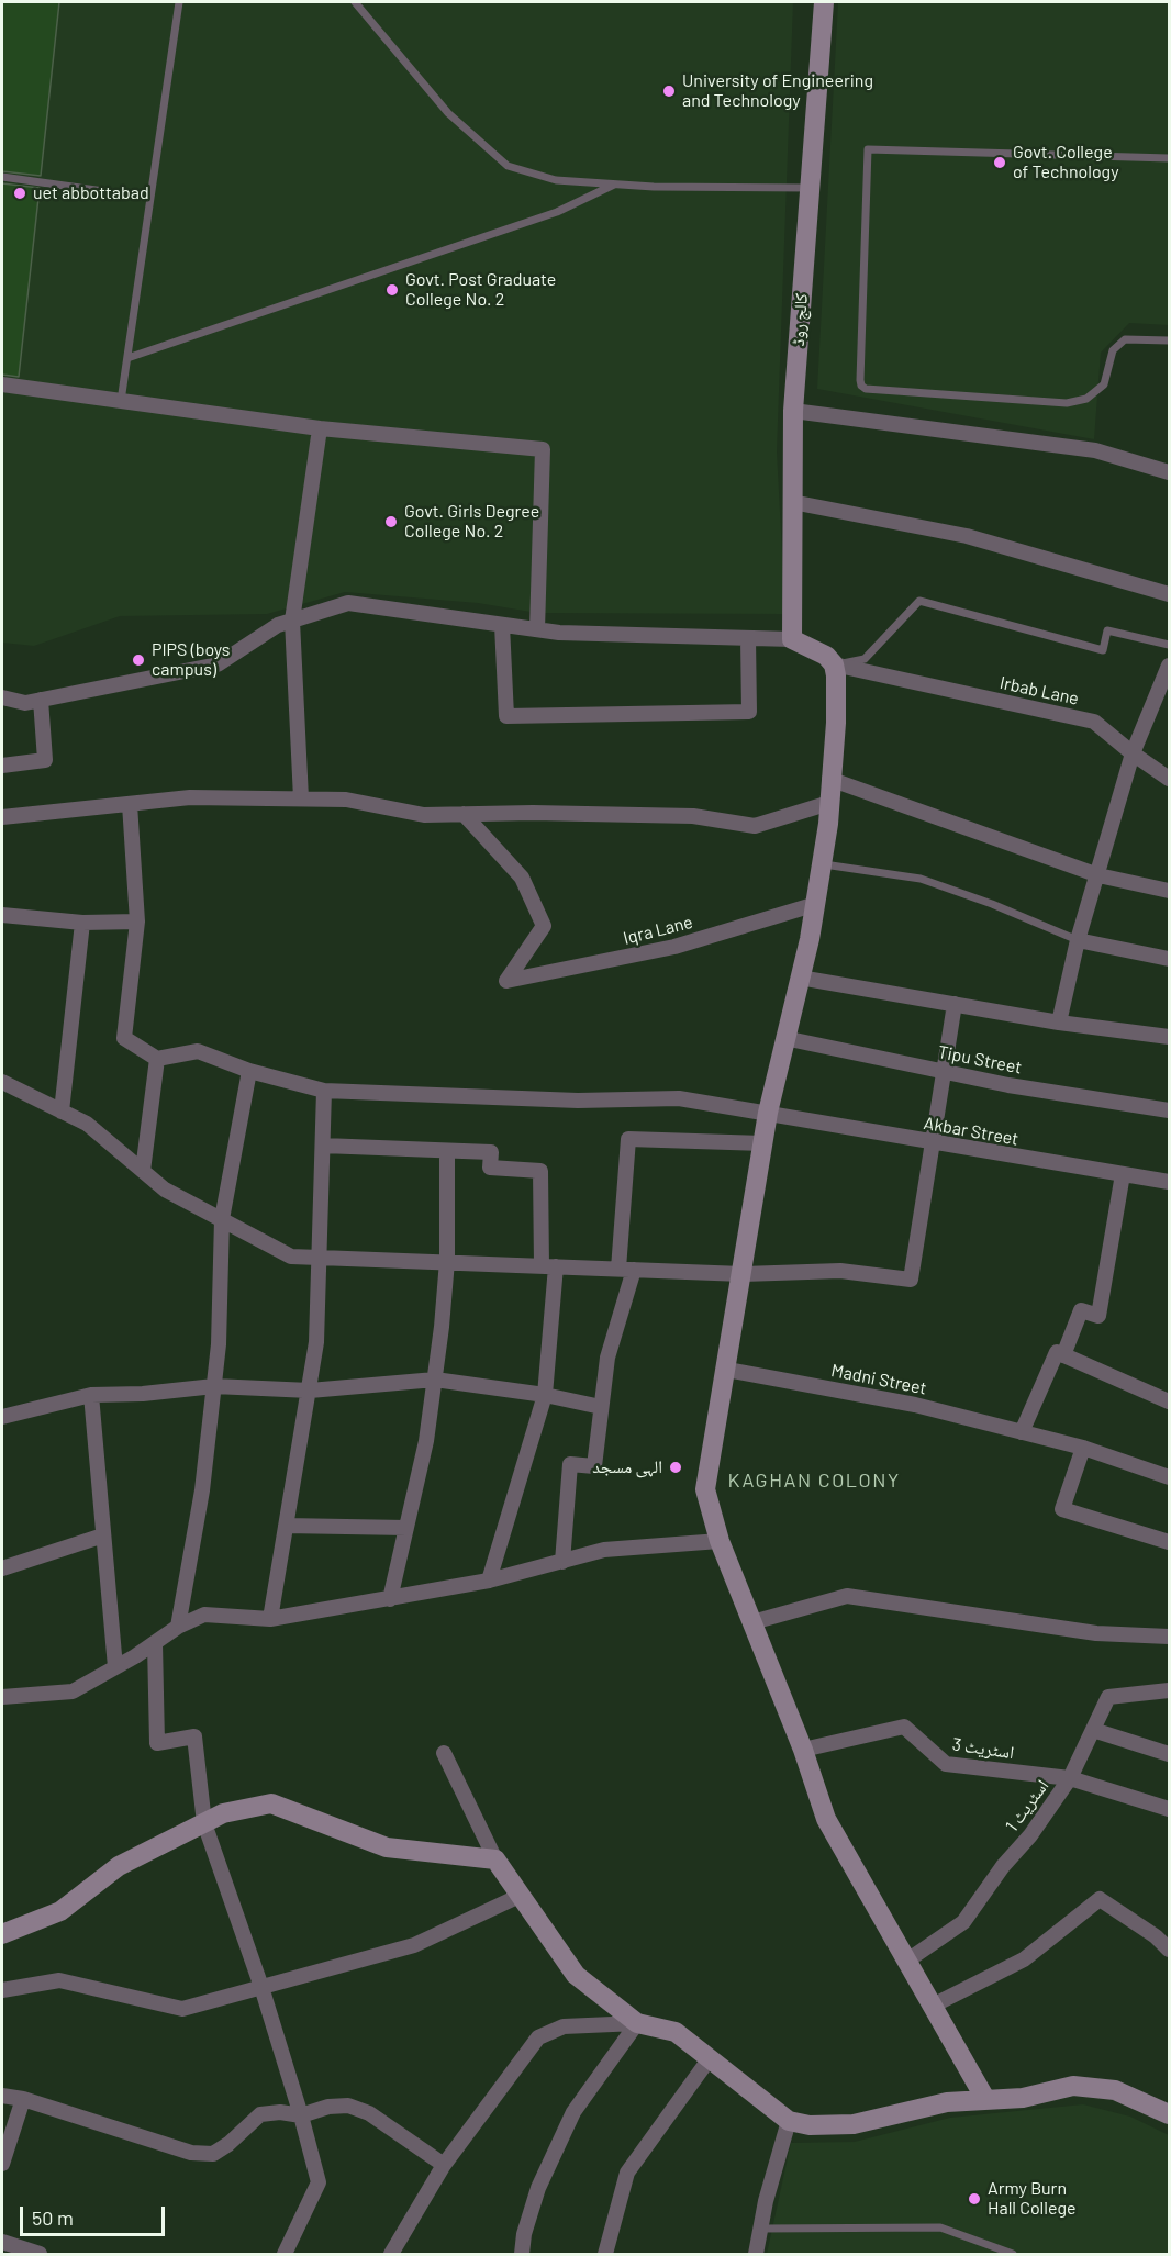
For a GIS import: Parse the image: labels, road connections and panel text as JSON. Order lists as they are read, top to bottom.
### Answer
{
  "streets": {
    "street": [
      "کالج روڈ",
      "Irbab Lane",
      "Iqra Lane",
      "Tipu Street",
      "Akbar Street",
      "Madni Street",
      "اسٹریٹ 3",
      "اسٹریٹ 1"
    ]
  },
  "crossings": [
    ["اسٹریٹ 3", "اسٹریٹ 1"]
  ],
  "districts": ["KAGHAN COLONY"],
  "places": [
    "University of Engineering and Technology",
    "Govt. College of Technology",
    "uet abbottabad",
    "Govt. Post Graduate College No. 2",
    "Govt. Girls Degree College No. 2",
    "PIPS (boys campus)",
    "الہی مسجد",
    "Army Burn Hall College"
  ],
  "scale_bar": "50 m"
}
